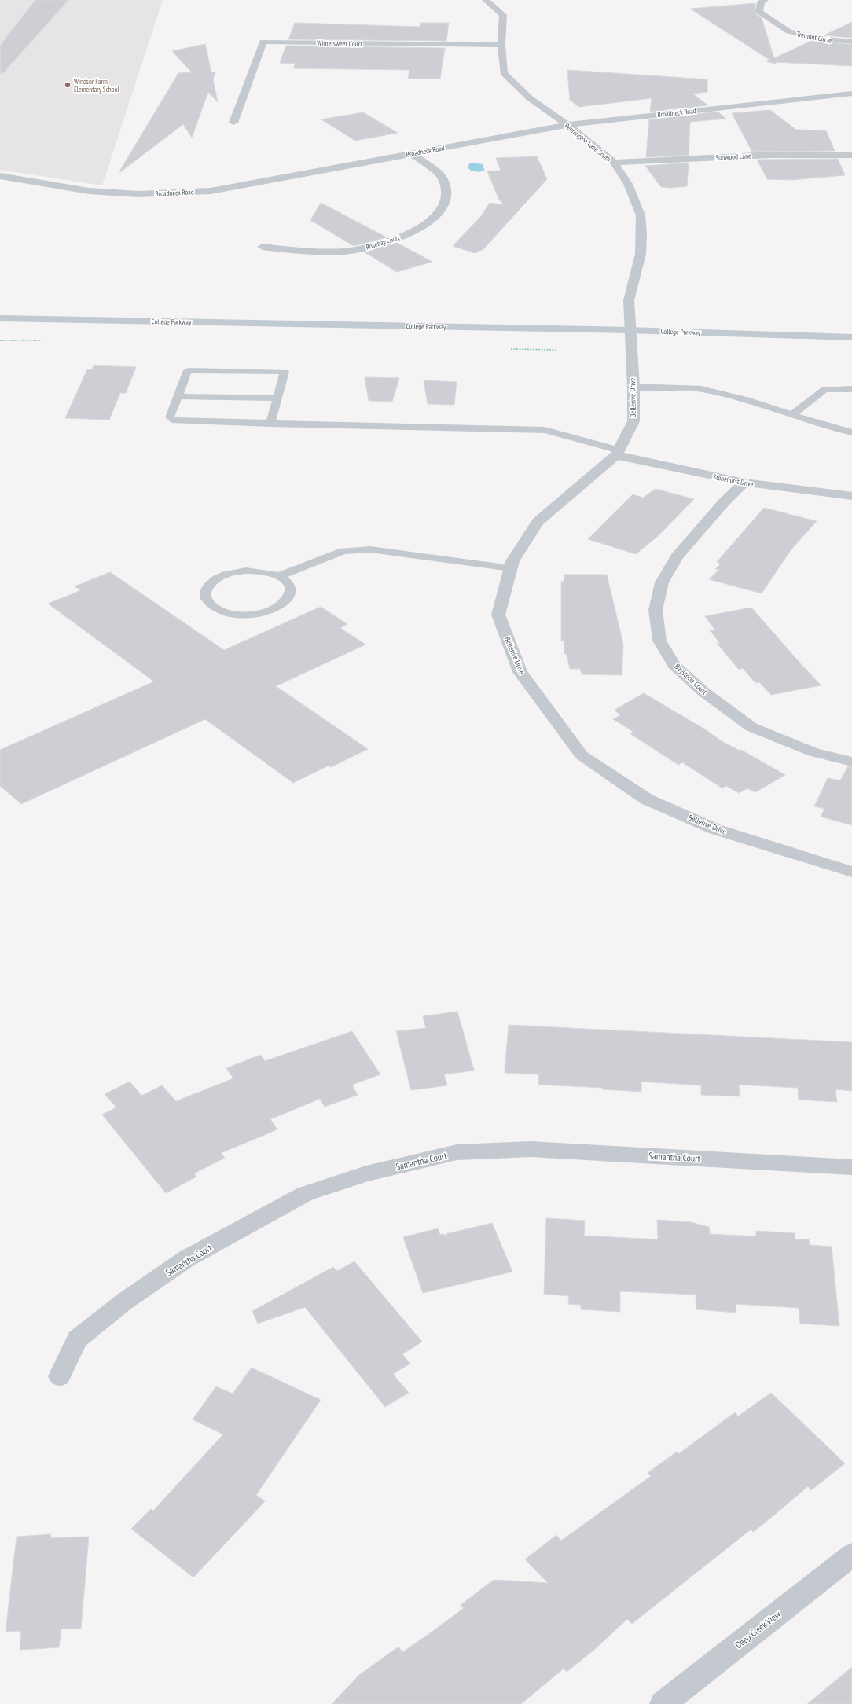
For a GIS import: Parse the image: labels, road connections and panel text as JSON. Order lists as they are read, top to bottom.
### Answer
{
  "streets": {
    "main road": ["College Parkway"],
    "street": [
      "Tremont Circle",
      "Wintersweet Court",
      "Broadneck Road",
      "Pennington Lane South",
      "Sunwood Lane",
      "Rosebay Court",
      "Bellerive Drive",
      "Stonehurst Drive",
      "Baystone Court",
      "Samantha Court",
      "Deep Creek View"
    ]
  },
  "crossings": [
    ["Wintersweet Court", "Pennington Lane South"],
    ["Broadneck Road", "Pennington Lane South"],
    ["Broadneck Road", "Rosebay Court"],
    ["Pennington Lane South", "Sunwood Lane"],
    ["Pennington Lane South", "College Parkway"],
    ["Pennington Lane South", "Bellerive Drive"],
    ["College Parkway", "Bellerive Drive"],
    ["Bellerive Drive", "Stonehurst Drive"],
    ["Stonehurst Drive", "Baystone Court"]
  ],
  "places": ["Windsor Farm Elementary School"]
}
